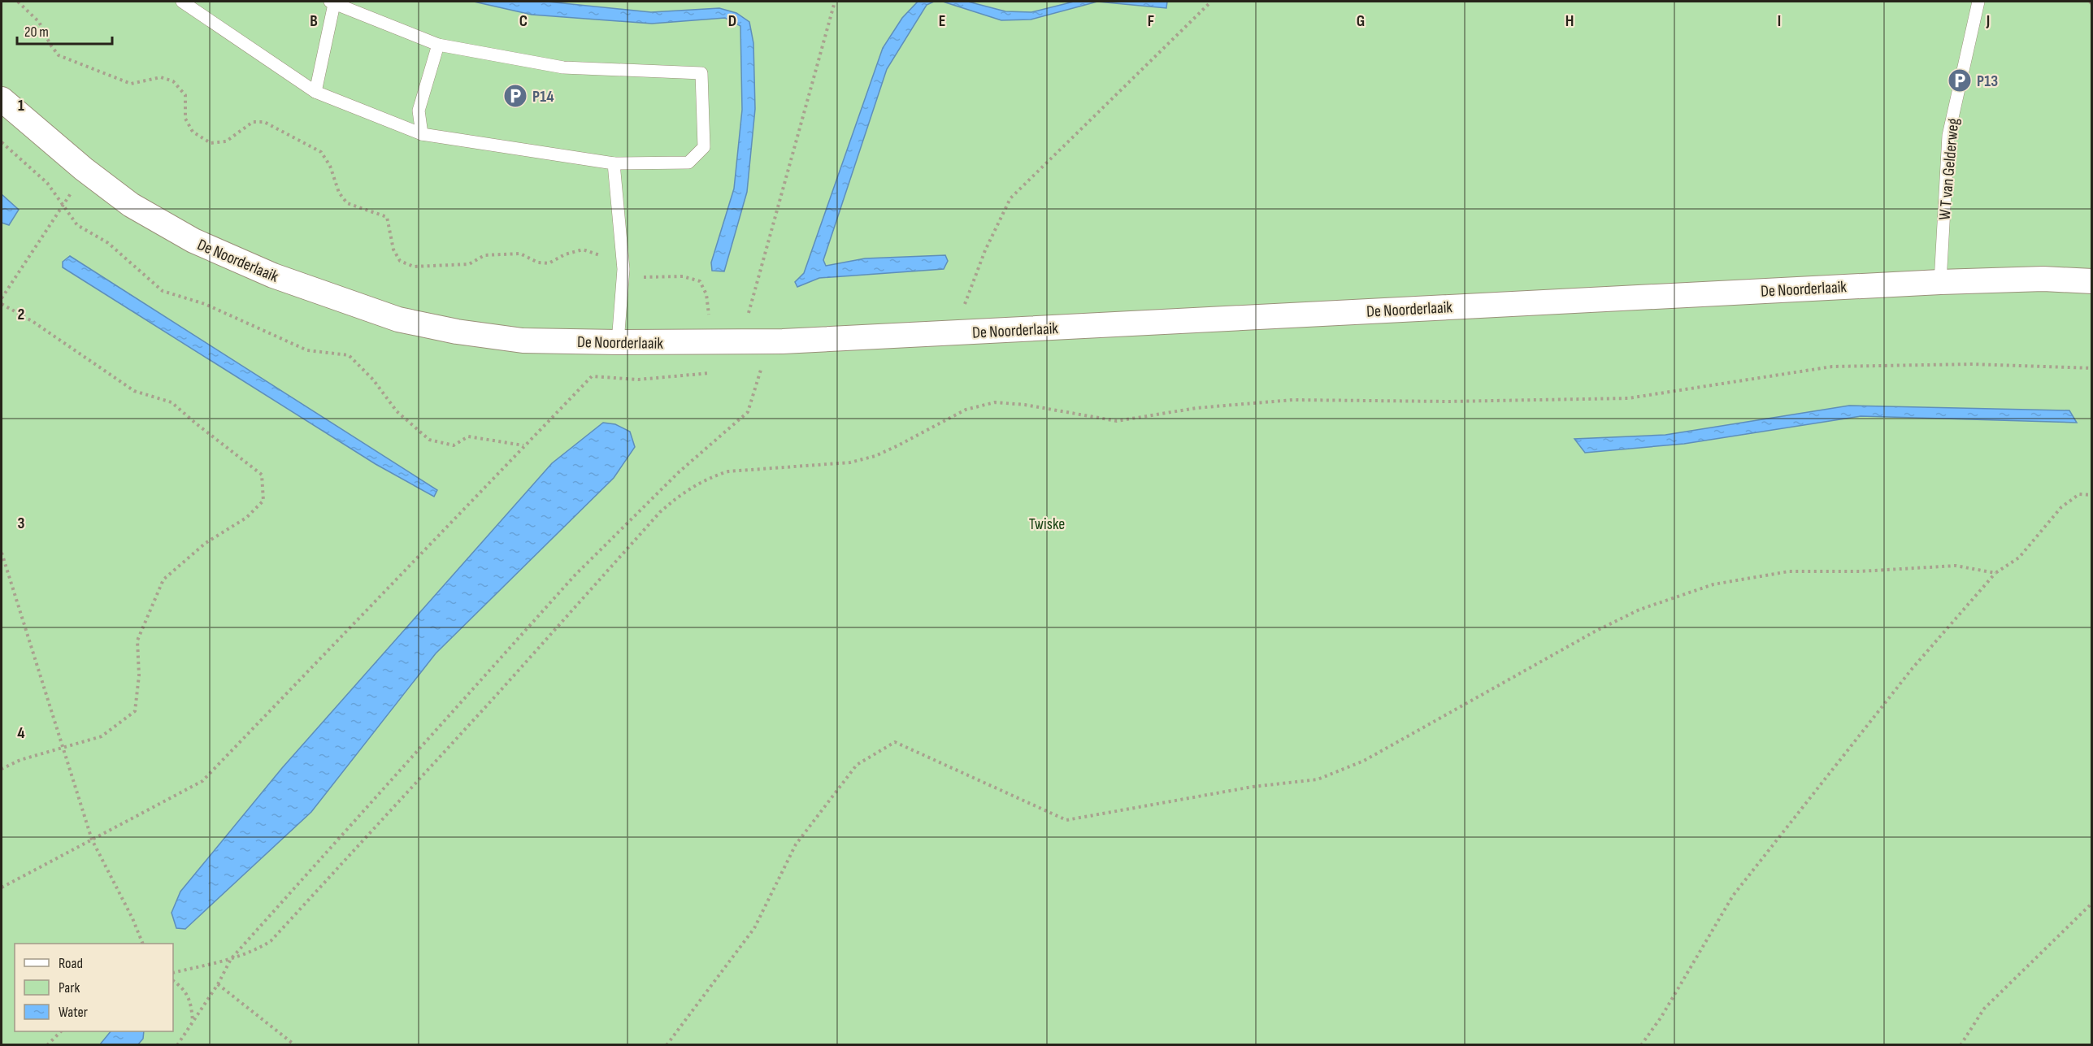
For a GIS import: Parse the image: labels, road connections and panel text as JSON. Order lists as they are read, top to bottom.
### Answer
{
  "streets": {
    "street": ["De Noorderlaaik"],
    "lane": ["W T van Gelderweg"]
  },
  "crossings": [
    ["W T van Gelderweg", "De Noorderlaaik"]
  ],
  "parks": ["Twiske"],
  "places": {
    "parking": ["P13", "P14"]
  },
  "legend": ["Road", "Park", "Water"],
  "scale_bar": "20 m",
  "grid": {
    "columns": [
      "B",
      "C",
      "D",
      "E",
      "F",
      "G",
      "H",
      "I",
      "J"
    ],
    "rows": [
      "1",
      "2",
      "3",
      "4"
    ]
  }
}
